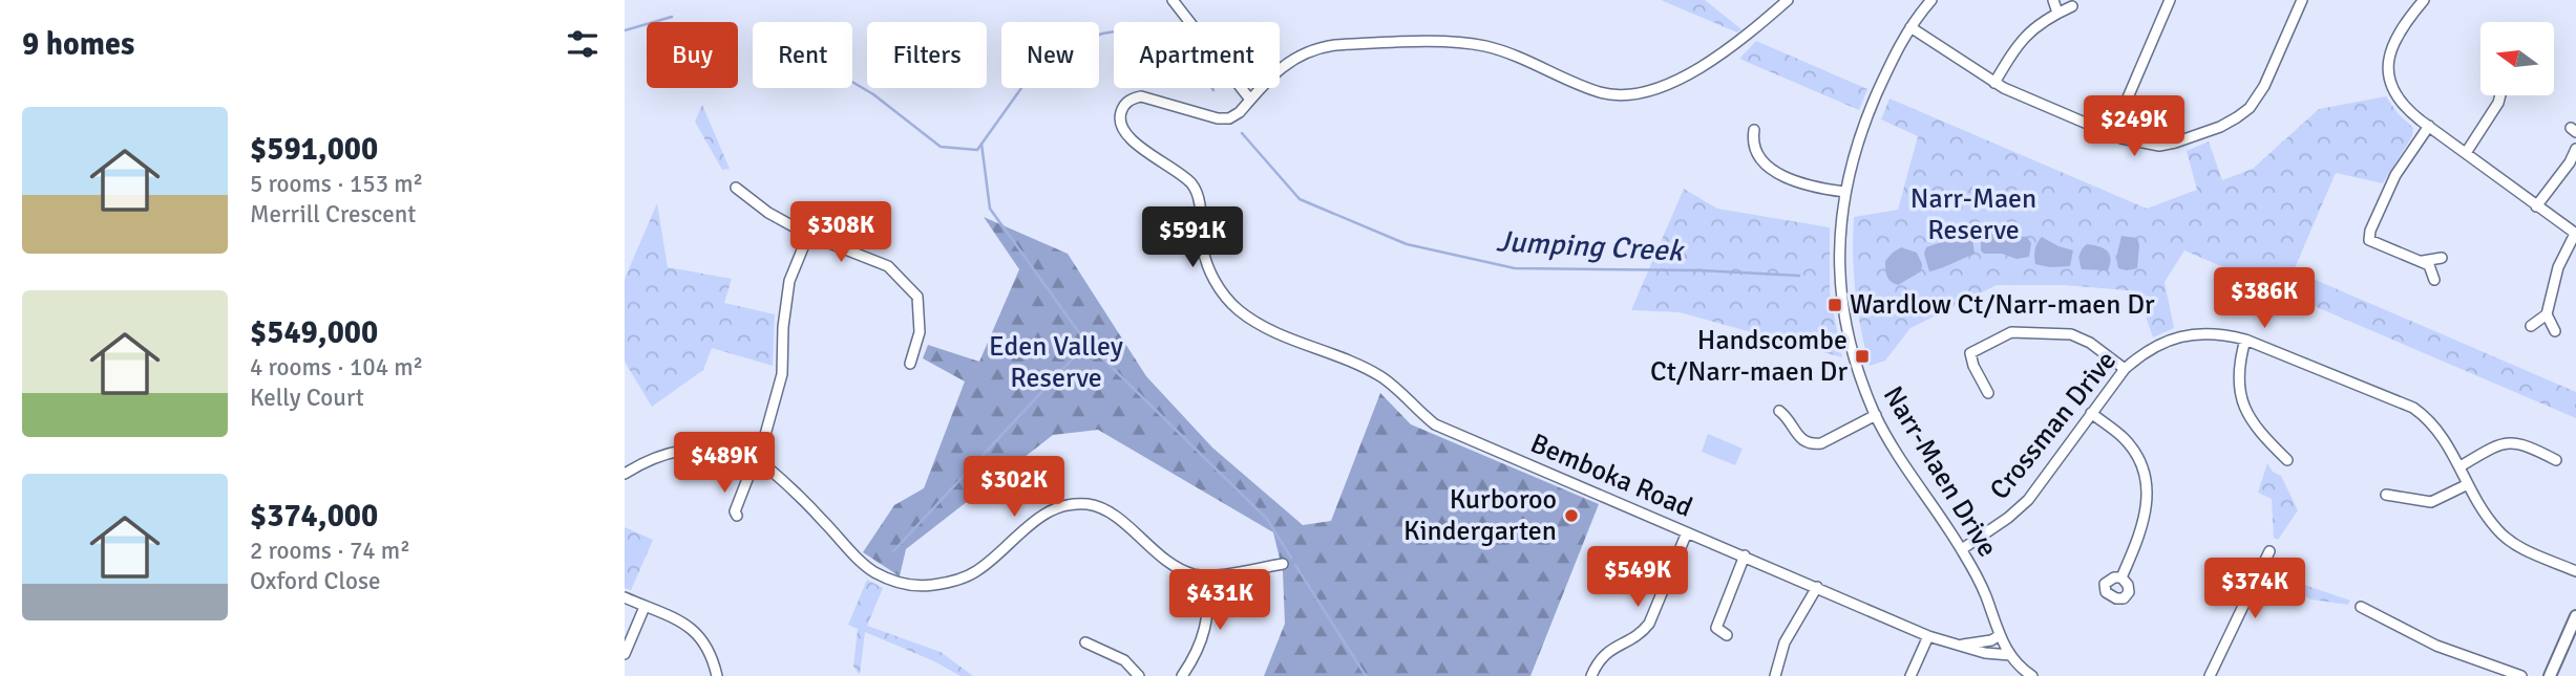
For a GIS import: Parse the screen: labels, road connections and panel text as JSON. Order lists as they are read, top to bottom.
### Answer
{
  "streets": {
    "street": ["Crossman Drive", "Narr-Maen Drive", "Bemboka Road"]
  },
  "crossings": [
    ["Crossman Drive", "Narr-Maen Drive"],
    ["Narr-Maen Drive", "Bemboka Road"]
  ],
  "water": ["Jumping Creek"],
  "parks": ["Narr-Maen Reserve", "Eden Valley Reserve"],
  "places": {
    "transit": ["Wardlow Ct/Narr-maen Dr", "Handscombe Ct/Narr-maen Dr"],
    "other": ["Kurboroo Kindergarten"]
  },
  "north": "left",
  "page": {
    "heading": "9 homes",
    "chip": [
      "Buy",
      "Rent",
      "Filters",
      "New",
      "Apartment"
    ],
    "list": [
      {
        "name": "$591,000",
        "note": "5 rooms · 153 m² · Merrill Crescent"
      },
      {
        "name": "$549,000",
        "note": "4 rooms · 104 m² · Kelly Court"
      },
      {
        "name": "$374,000",
        "note": "2 rooms · 74 m² · Oxford Close"
      }
    ],
    "price": [
      "$249K",
      "$308K",
      "$591K",
      "$386K",
      "$489K",
      "$302K",
      "$549K",
      "$374K",
      "$431K"
    ]
  }
}
